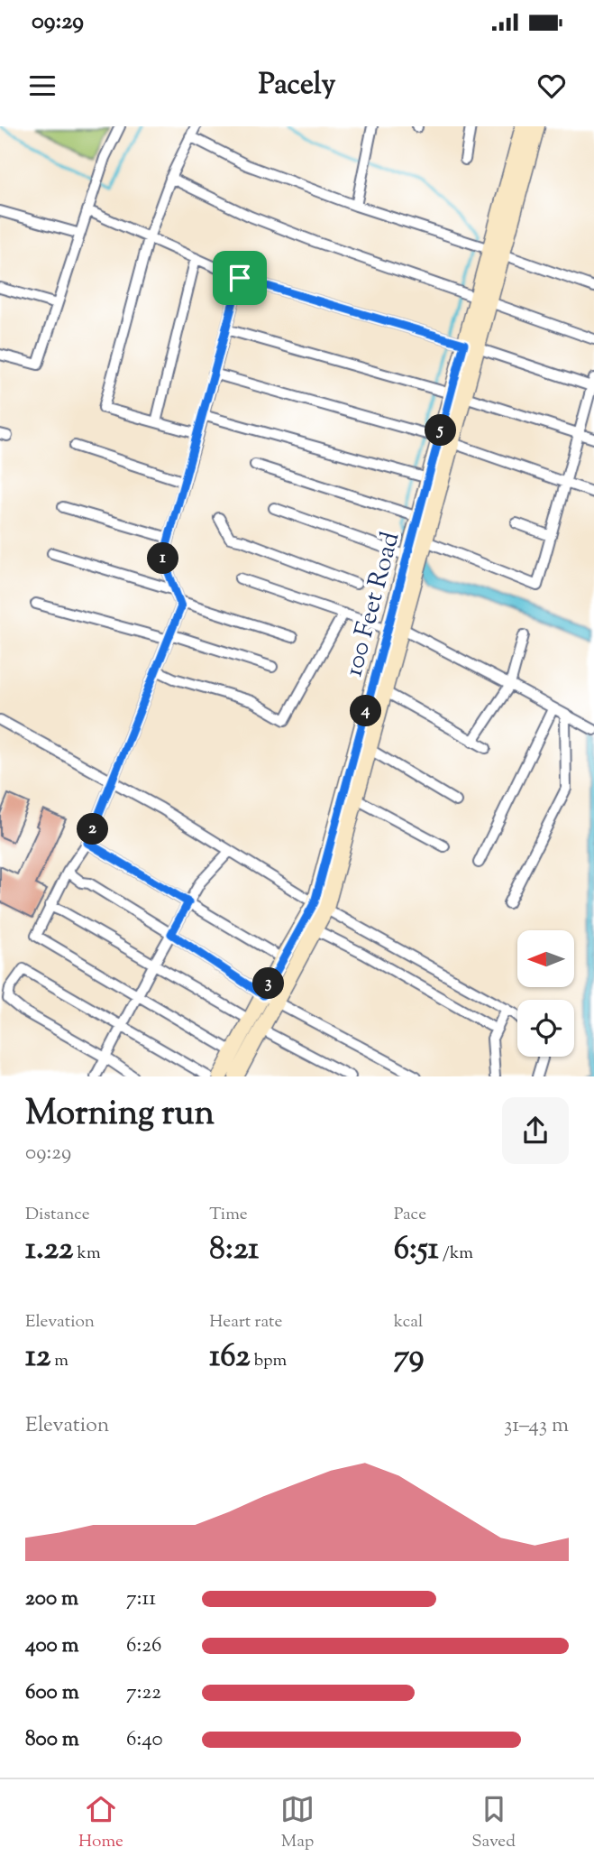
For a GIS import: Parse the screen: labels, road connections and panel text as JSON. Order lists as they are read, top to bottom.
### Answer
{
  "streets": {
    "main road": ["100 Feet Road"]
  },
  "north": "left",
  "page": {
    "status": "09:29",
    "header": "Pacely",
    "pins": [
      "5",
      "1",
      "4",
      "2",
      "3"
    ],
    "heading": ["Morning run", "09:29"],
    "stats": [
      ["Distance", "1.22 km"],
      ["Time", "8:21"],
      ["Pace", "6:51 /km"],
      ["Elevation", "12 m"],
      ["Heart rate", "162 bpm"],
      ["kcal", "79"]
    ],
    "chart": ["Elevation", "31–43 m"],
    "list": [
      {
        "name": "200 m",
        "note": "7:11"
      },
      {
        "name": "400 m",
        "note": "6:26"
      },
      {
        "name": "600 m",
        "note": "7:22"
      },
      {
        "name": "800 m",
        "note": "6:40"
      }
    ],
    "tabs": ["Home", "Map", "Saved"]
  }
}
